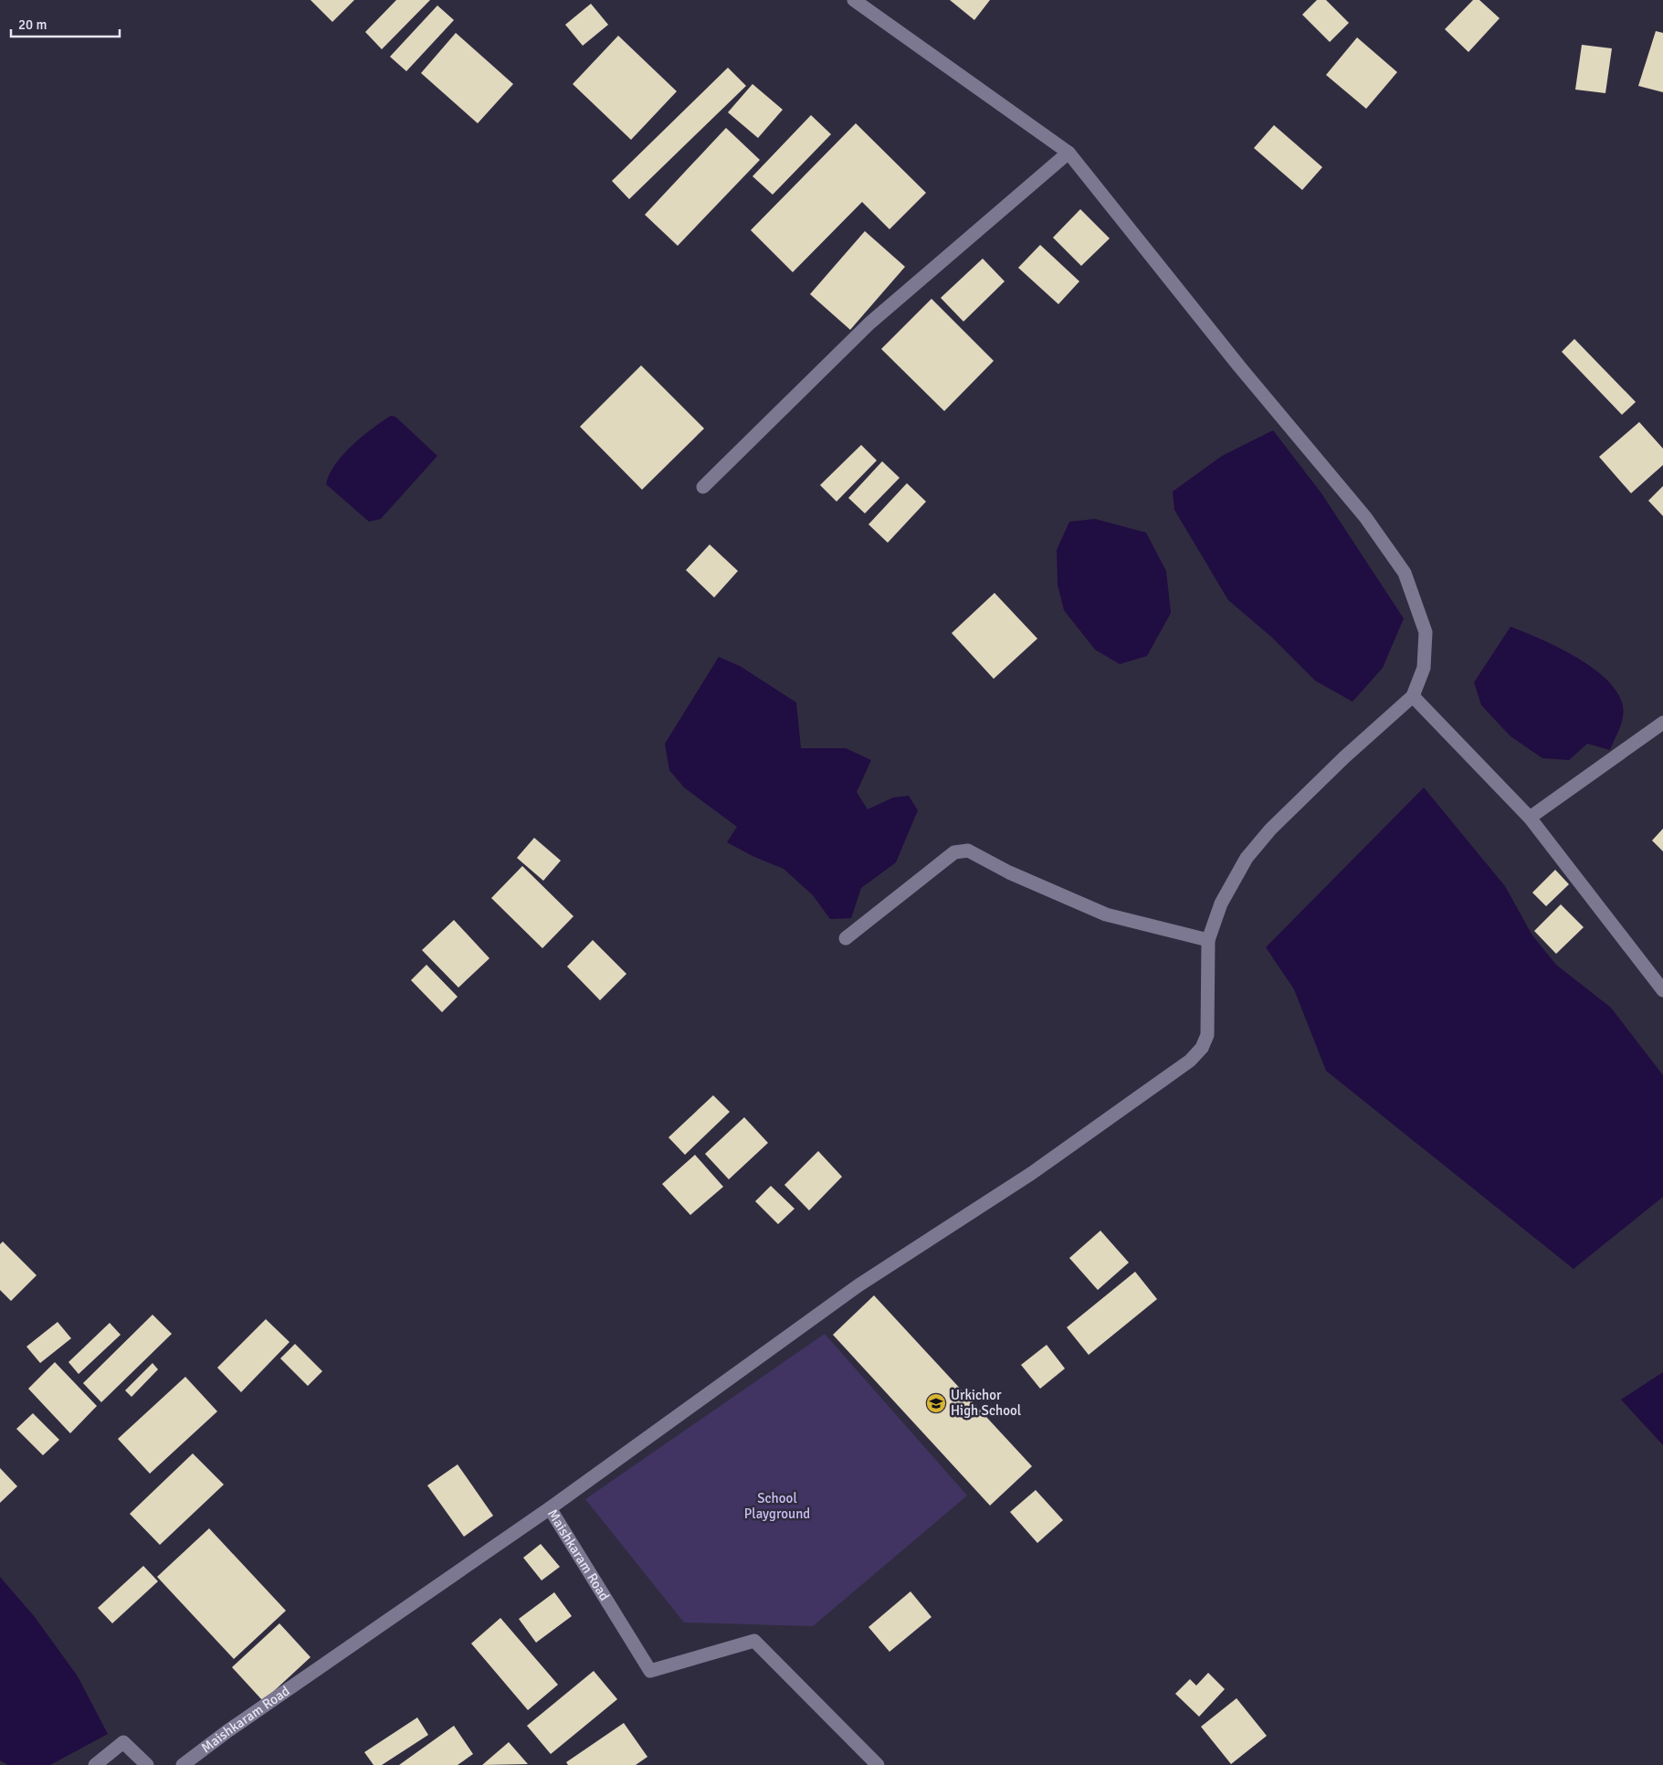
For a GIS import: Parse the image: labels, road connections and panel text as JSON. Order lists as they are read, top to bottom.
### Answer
{
  "streets": {
    "street": ["Maishkaram Road"]
  },
  "parks": ["School Playground"],
  "places": {
    "school or university": ["Urkichor High School"]
  },
  "scale_bar": "20 m"
}
